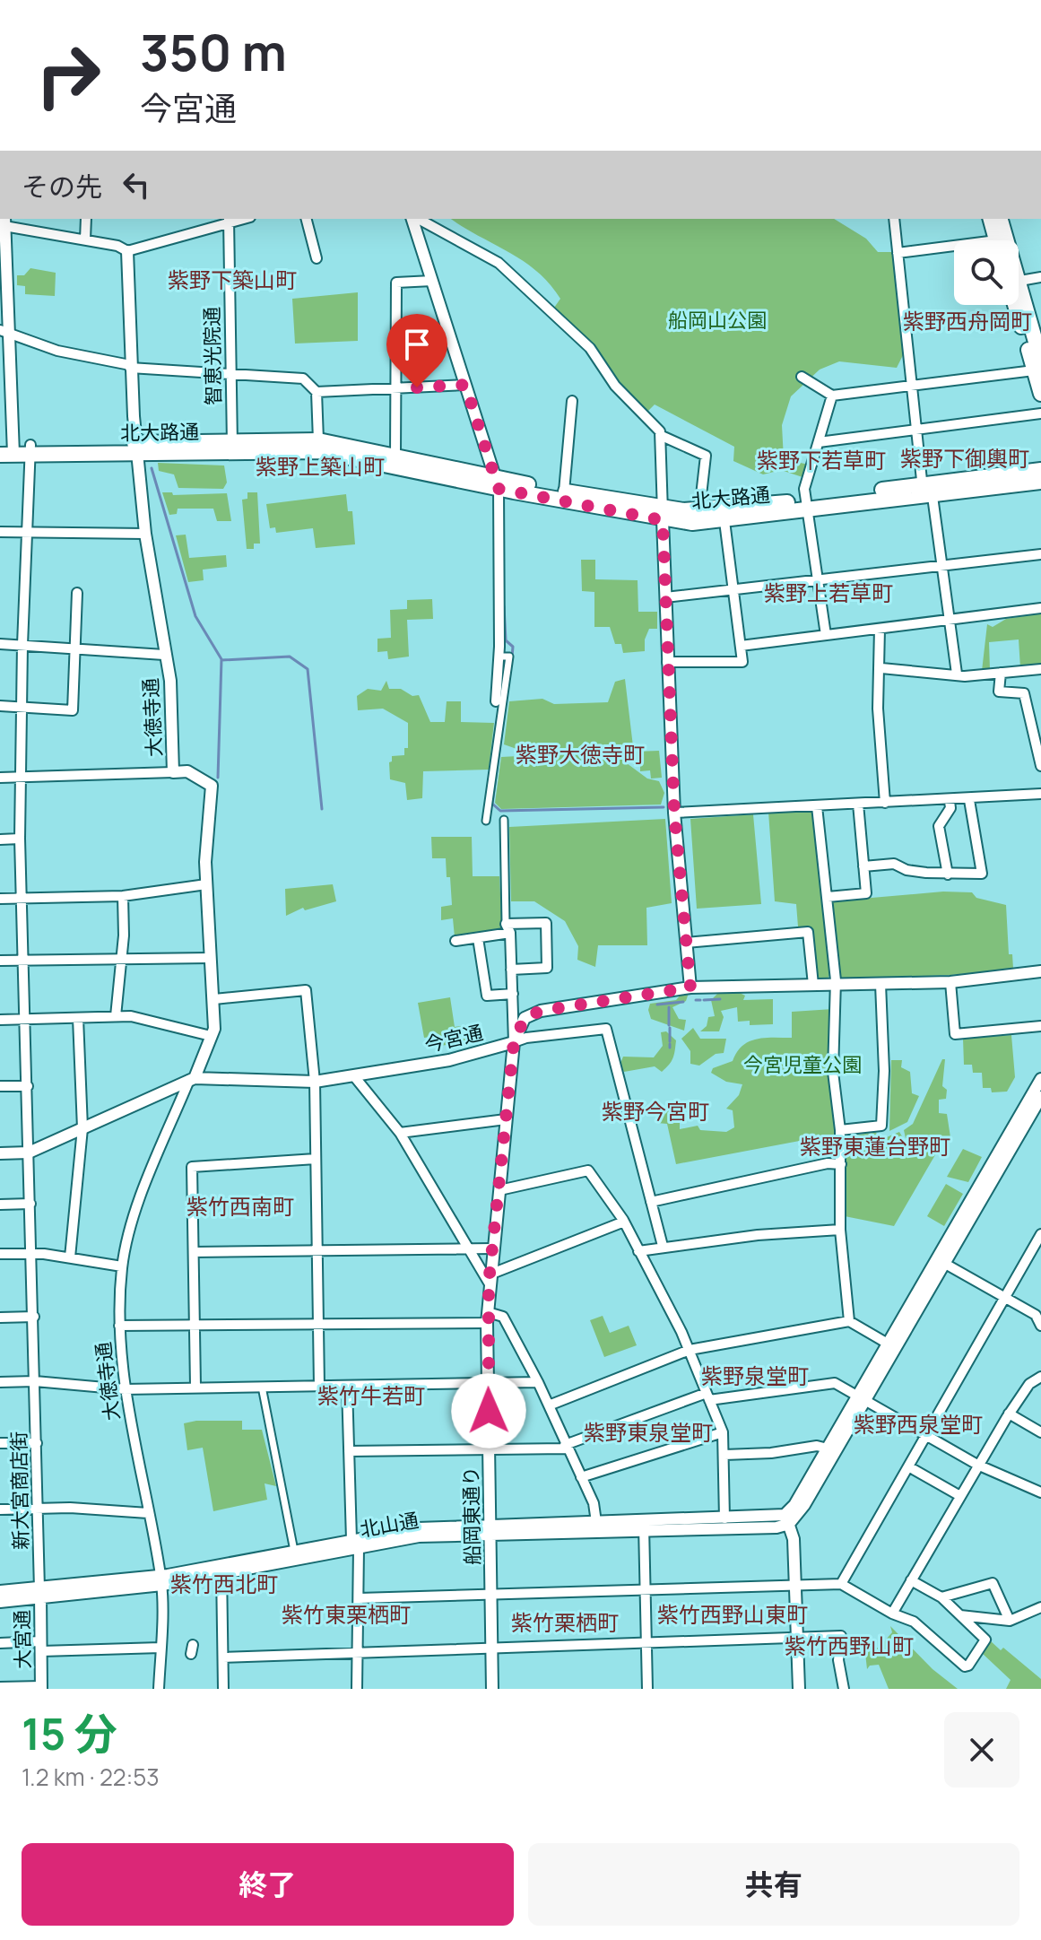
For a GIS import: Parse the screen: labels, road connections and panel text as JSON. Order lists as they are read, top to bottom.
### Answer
{
  "streets": {
    "main road": ["北大路通"],
    "street": [
      "智恵光院通",
      "大徳寺通",
      "今宮通",
      "新大宮商店街",
      "船岡東通り",
      "北山通",
      "大宮通"
    ]
  },
  "crossings": [
    ["智恵光院通", "北大路通"],
    ["北大路通", "大徳寺通"],
    ["北大路通", "新大宮商店街"],
    ["大徳寺通", "今宮通"],
    ["大徳寺通", "北山通"],
    ["今宮通", "新大宮商店街"],
    ["今宮通", "船岡東通り"],
    ["新大宮商店街", "北山通"],
    ["新大宮商店街", "大宮通"],
    ["船岡東通り", "北山通"],
    ["北山通", "大宮通"]
  ],
  "districts": [
    "紫野下築山町",
    "紫野西舟岡町",
    "紫野下御輿町",
    "紫野下若草町",
    "紫野上築山町",
    "紫野上若草町",
    "紫野大徳寺町",
    "紫野今宮町",
    "紫野東蓮台野町",
    "紫竹西南町",
    "紫野泉堂町",
    "紫竹牛若町",
    "紫野西泉堂町",
    "紫野東泉堂町",
    "紫竹西北町",
    "紫竹東栗栖町",
    "紫竹西野山東町",
    "紫竹栗栖町",
    "紫竹西野山町"
  ],
  "parks": ["船岡山公園", "今宮児童公園"],
  "page": {
    "turn": ["350 m", "今宮通"],
    "then": "その先",
    "heading": ["15 分", "1.2 km · 22:53"],
    "buttons": ["終了", "共有"]
  }
}
